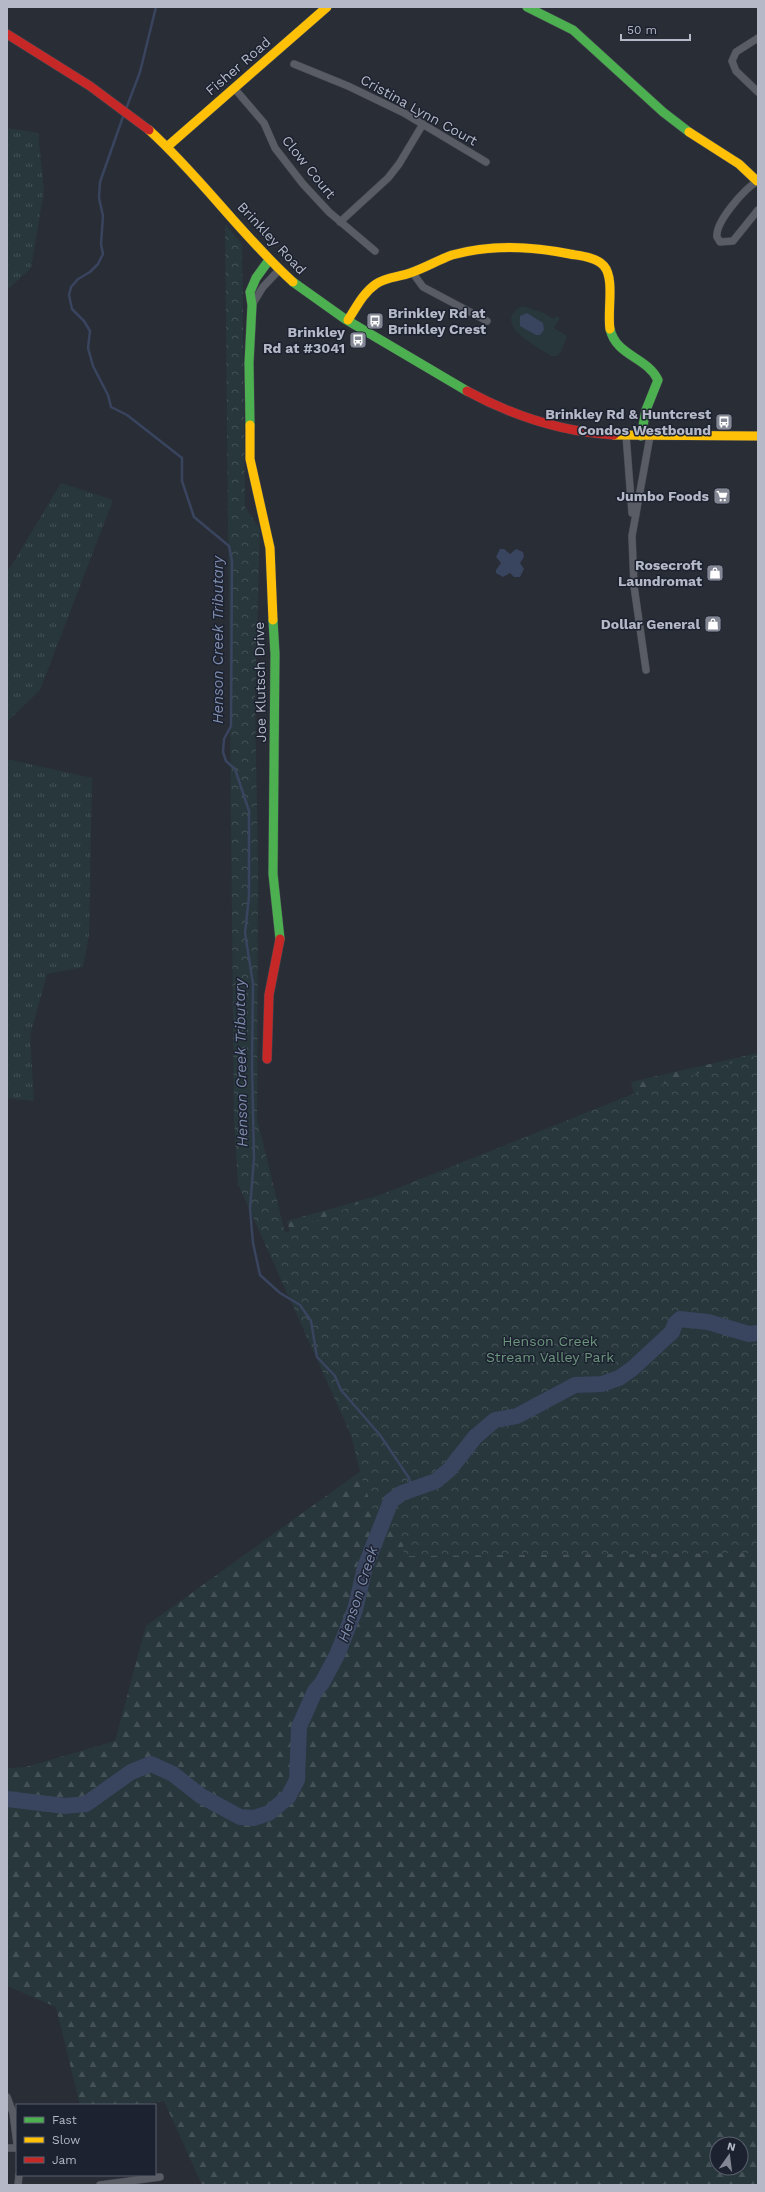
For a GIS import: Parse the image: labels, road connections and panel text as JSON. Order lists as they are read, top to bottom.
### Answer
{
  "streets": {
    "street": [
      "Fisher Road",
      "Cristina Lynn Court",
      "Clow Court",
      "Brinkley Road",
      "Joe Klutsch Drive"
    ]
  },
  "crossings": [
    ["Fisher Road", "Clow Court"],
    ["Fisher Road", "Brinkley Road"],
    ["Brinkley Road", "Joe Klutsch Drive"]
  ],
  "water": ["Henson Creek Tributary", "Henson Creek"],
  "parks": ["Henson Creek Stream Valley Park"],
  "places": {
    "bus stop": ["Brinkley Rd at Brinkley Crest", "Brinkley Rd at #3041", "Brinkley Rd & Huntcrest Condos Westbound"],
    "supermarket": ["Jumbo Foods"],
    "shop": ["Rosecroft Laundromat", "Dollar General"]
  },
  "legend": ["Fast", "Slow", "Jam"],
  "scale_bar": "50 m",
  "north": "top"
}
